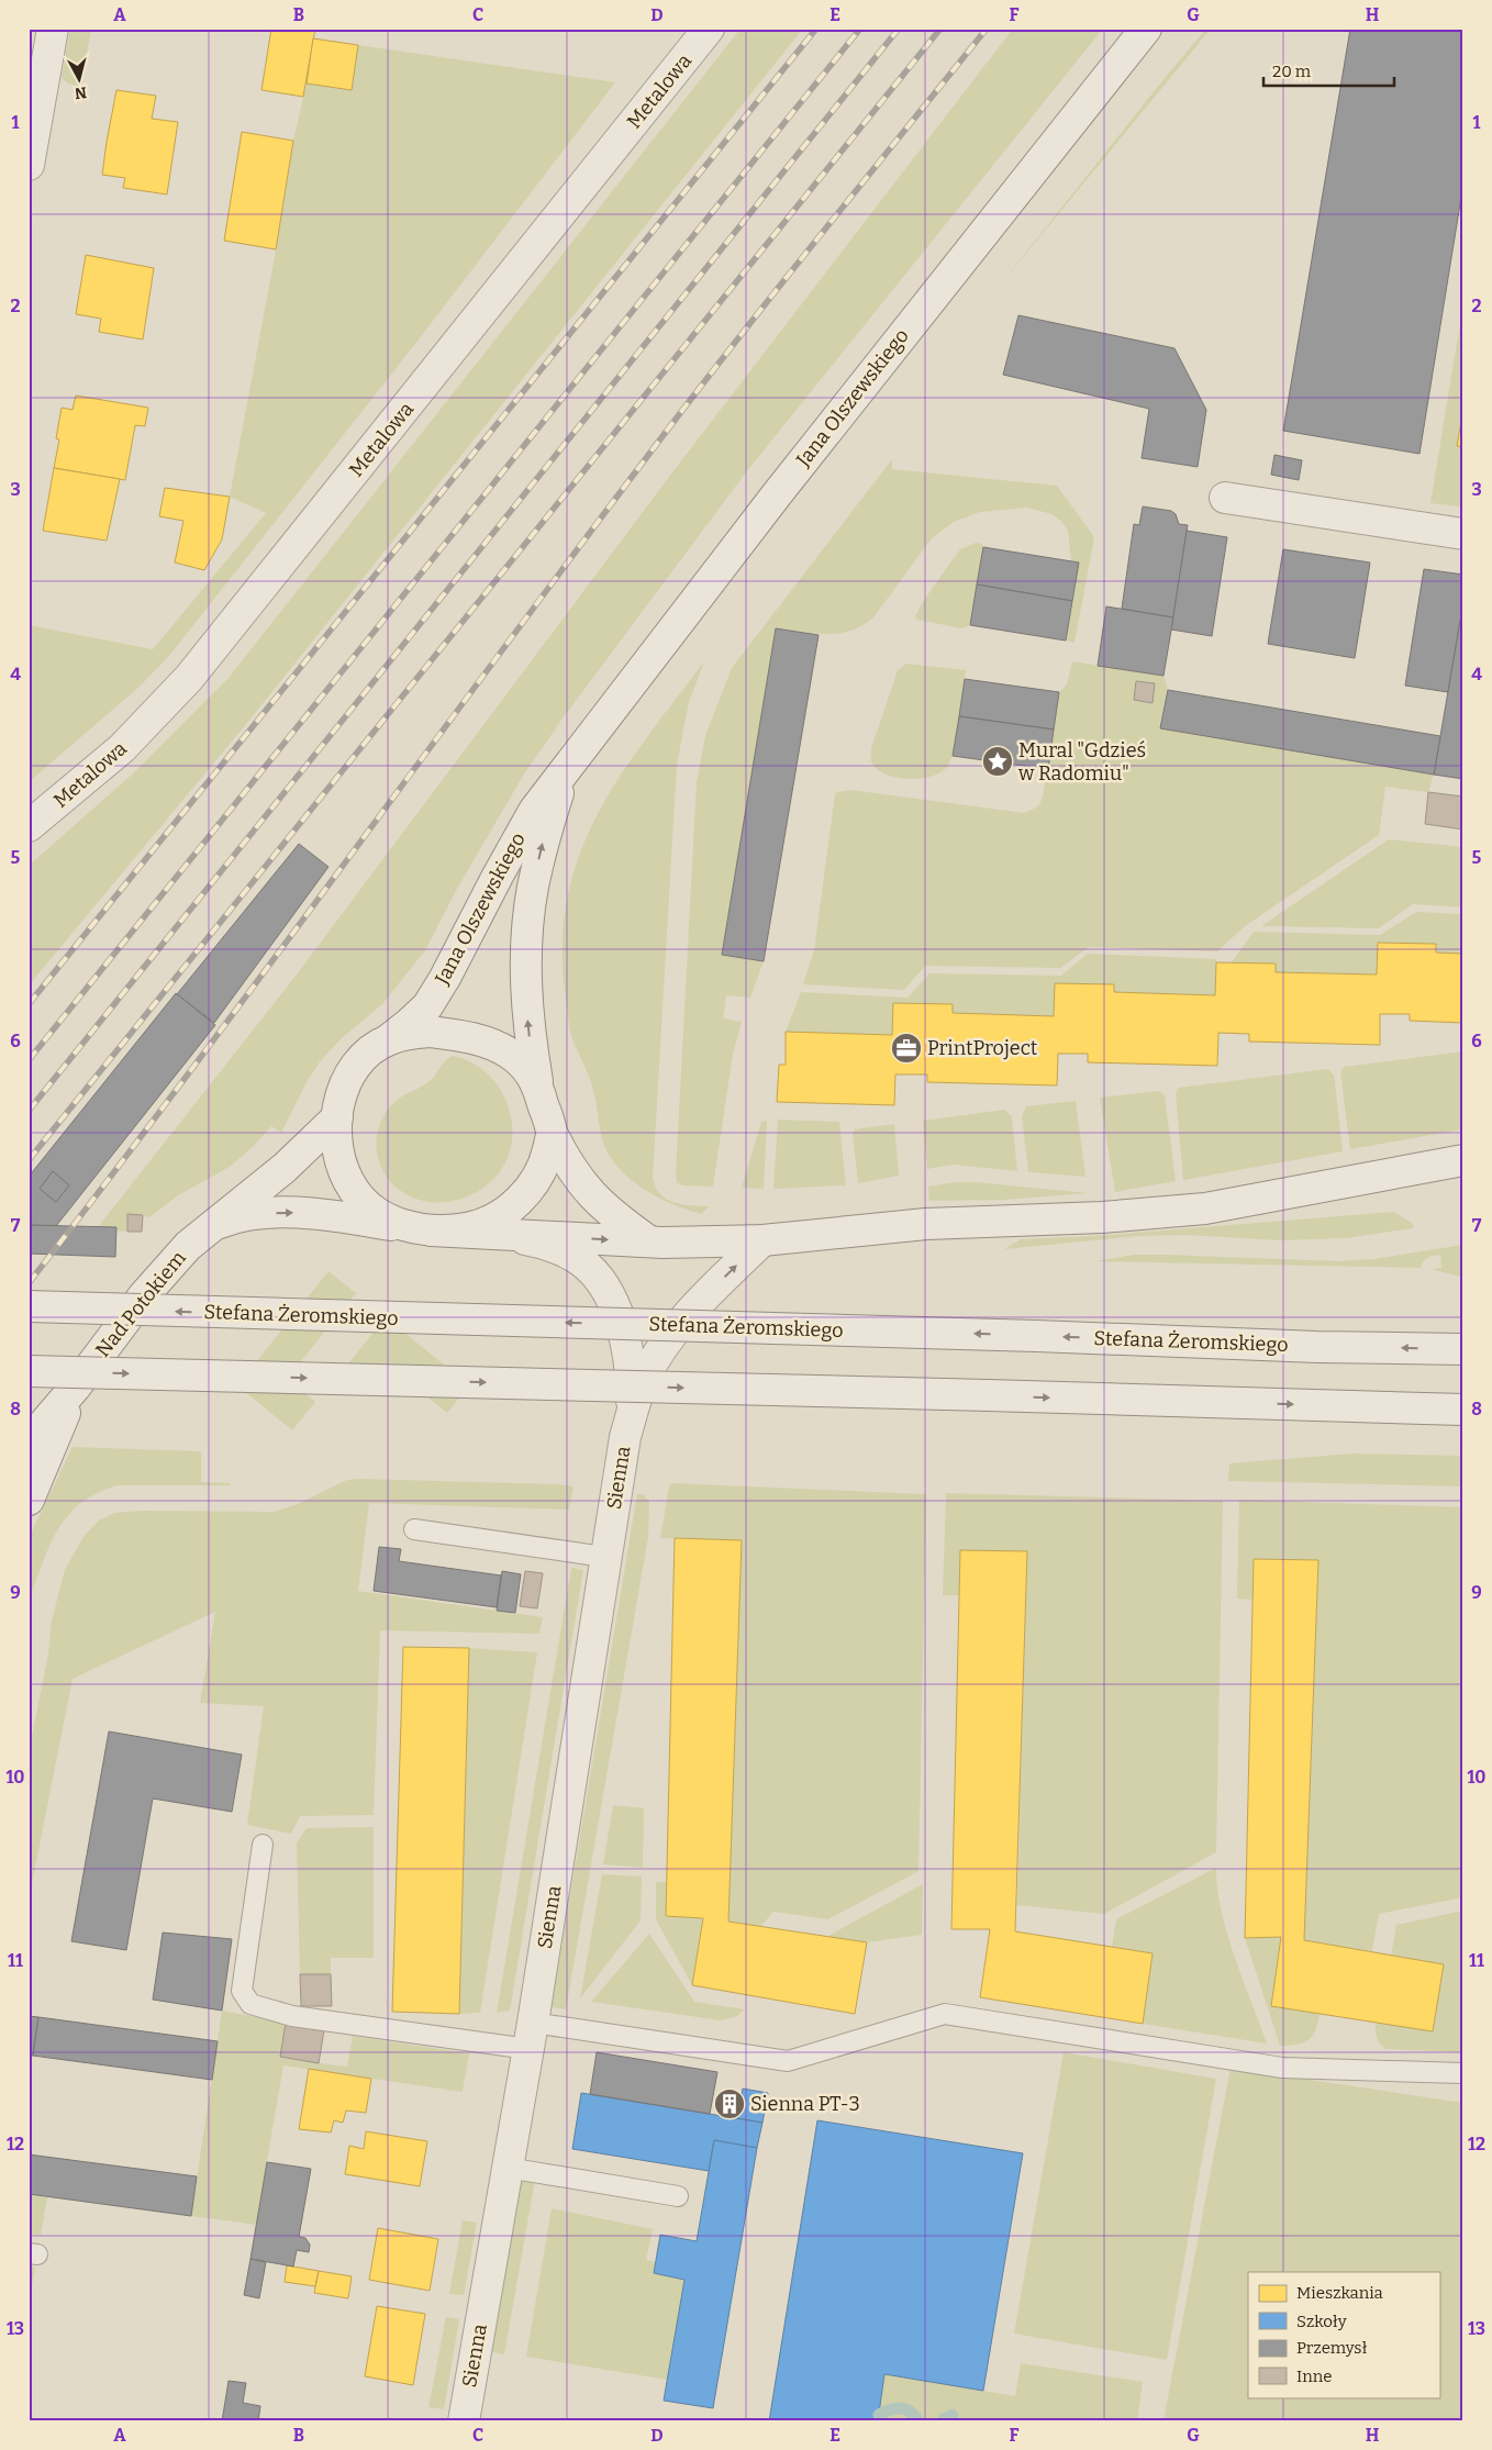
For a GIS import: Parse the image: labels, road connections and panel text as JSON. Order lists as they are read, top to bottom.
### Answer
{
  "streets": {
    "main road": [
      "Metalowa",
      "Jana Olszewskiego",
      "Nad Potokiem",
      "Stefana Żeromskiego",
      "Sienna"
    ]
  },
  "crossings": [
    ["Jana Olszewskiego", "Nad Potokiem"]
  ],
  "places": {
    "place": ["Mural \"Gdzieś w Radomiu\""],
    "office": ["PrintProject"],
    "building": ["Sienna PT-3"]
  },
  "legend": [
    "Mieszkania",
    "Szkoły",
    "Przemysł",
    "Inne"
  ],
  "scale_bar": "20 m",
  "north": "bottom",
  "grid": {
    "columns": [
      "A",
      "B",
      "C",
      "D",
      "E",
      "F",
      "G",
      "H"
    ],
    "rows": [
      "1",
      "2",
      "3",
      "4",
      "5",
      "6",
      "7",
      "8",
      "9",
      "10",
      "11",
      "12",
      "13"
    ]
  }
}
